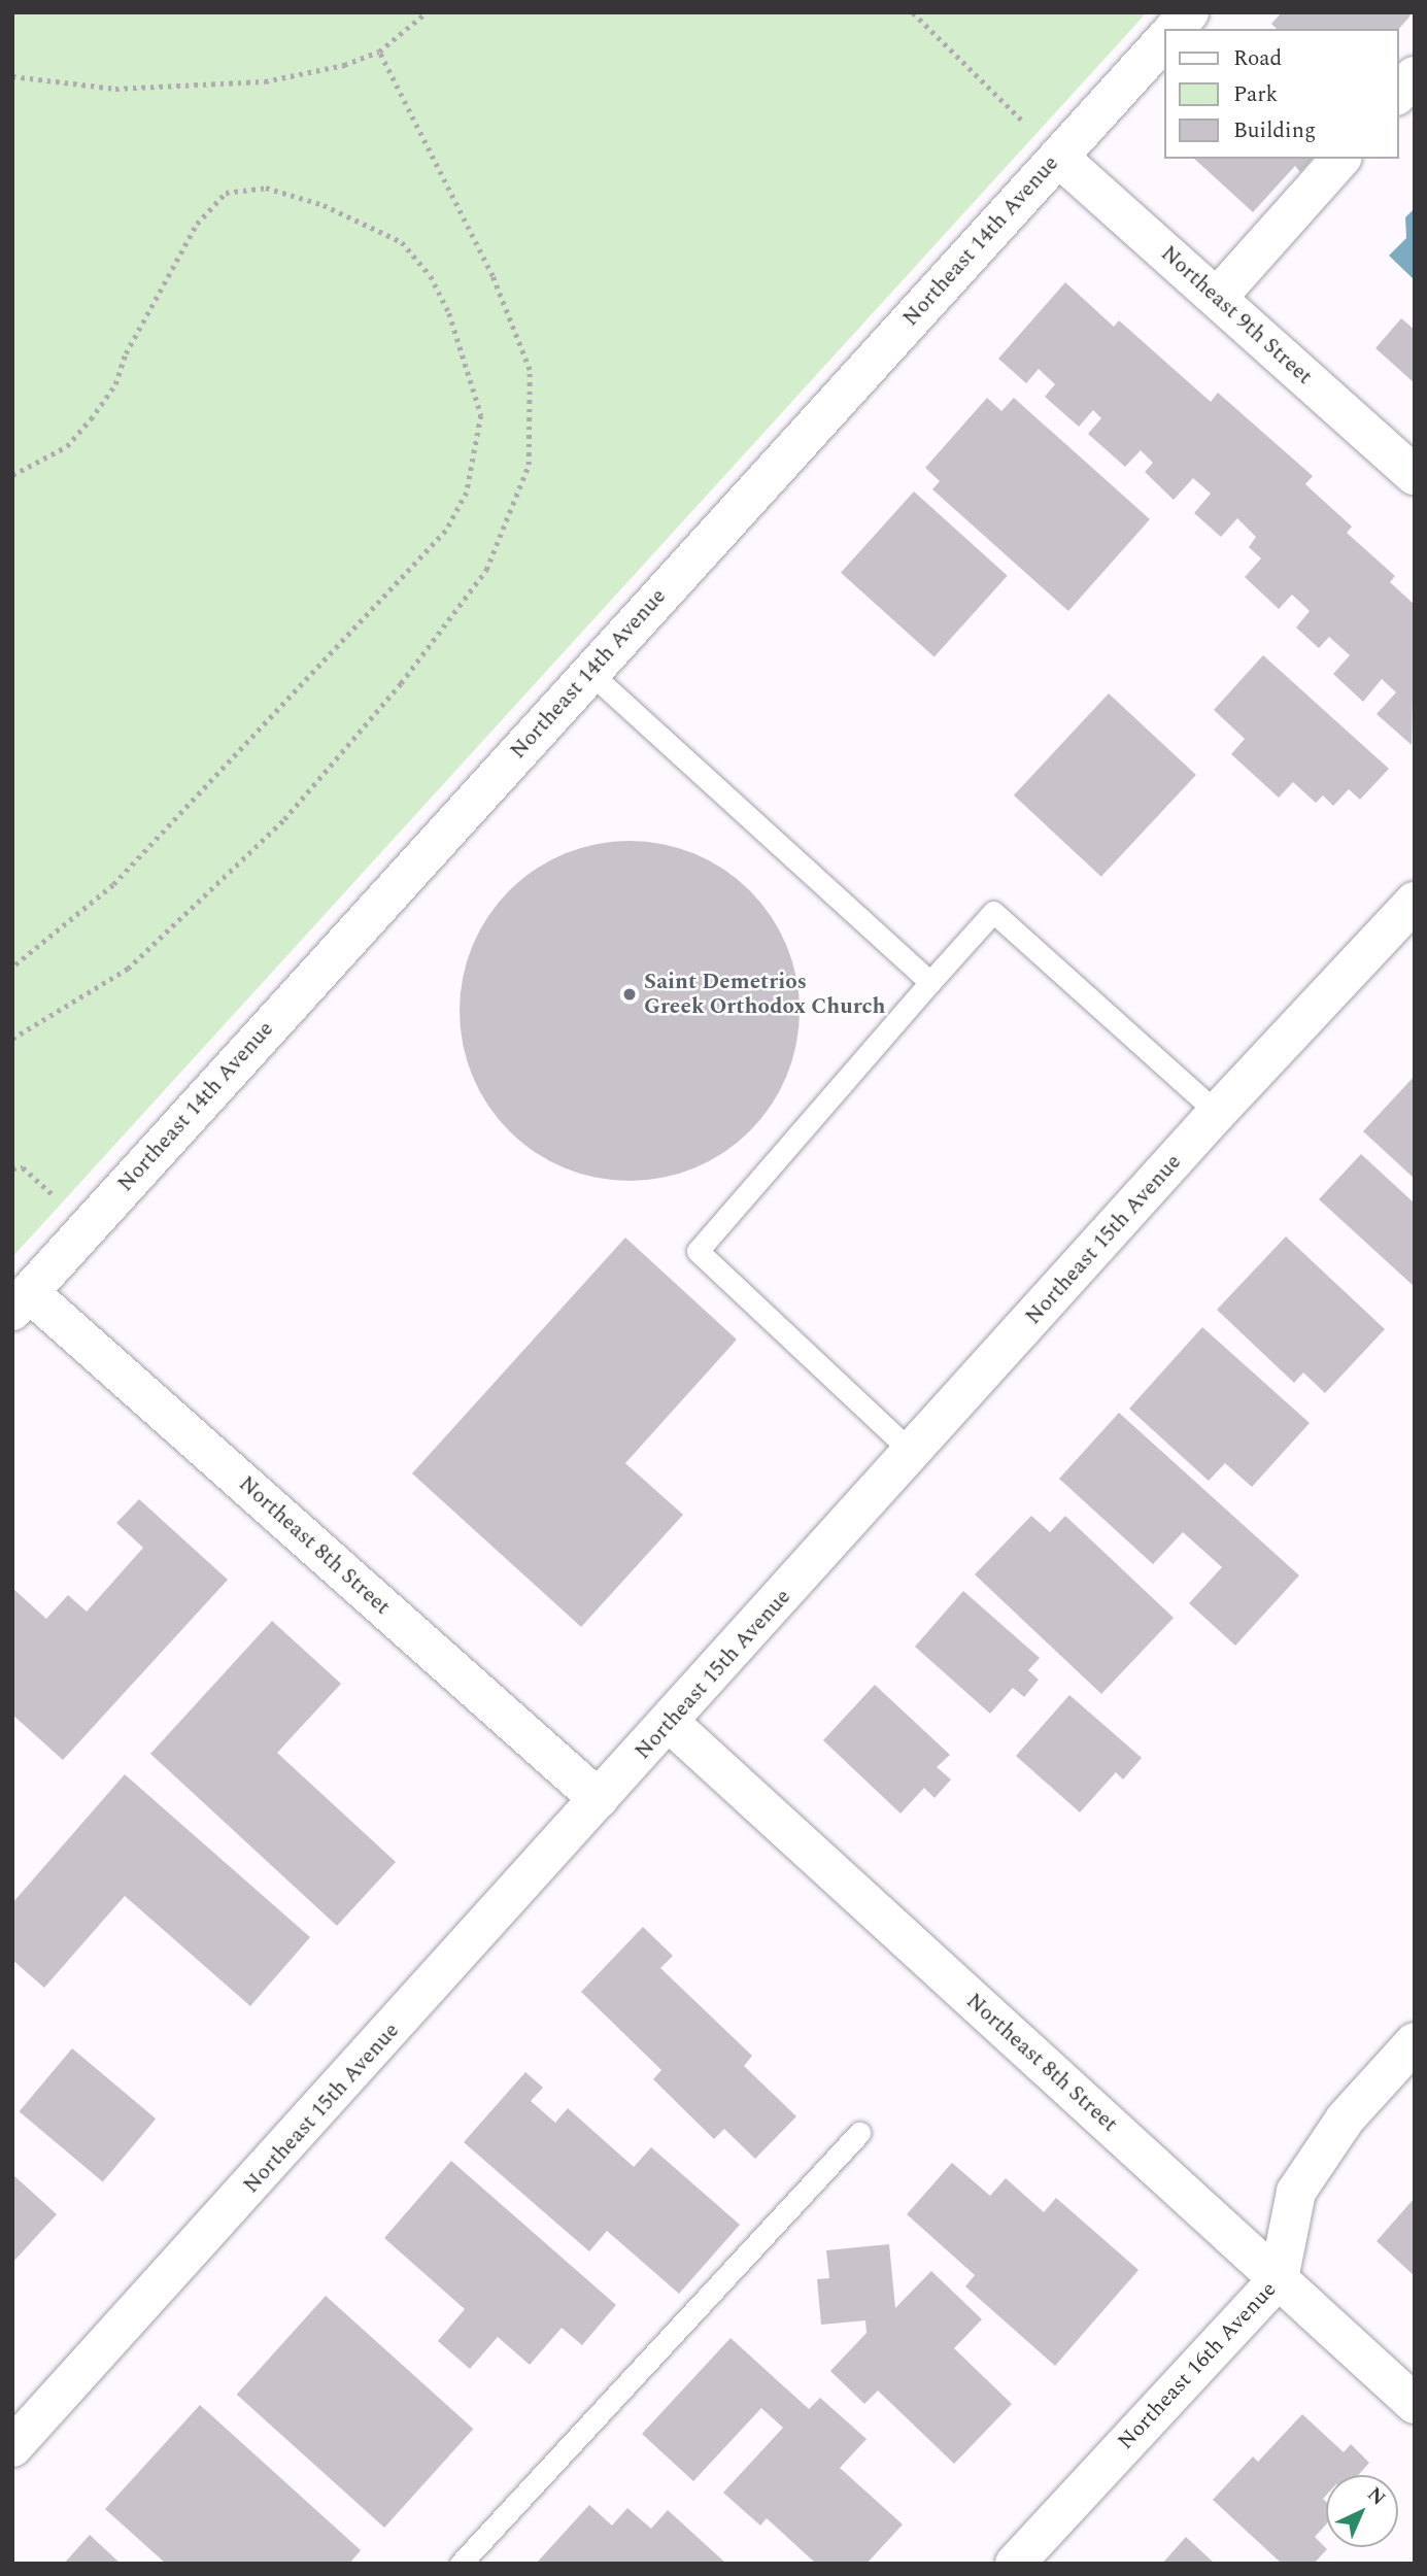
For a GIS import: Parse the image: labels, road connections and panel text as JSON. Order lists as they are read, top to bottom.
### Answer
{
  "streets": {
    "street": [
      "Northeast 14th Avenue",
      "Northeast 9th Street",
      "Northeast 15th Avenue",
      "Northeast 8th Street",
      "Northeast 16th Avenue"
    ]
  },
  "crossings": [
    ["Northeast 14th Avenue", "Northeast 9th Street"],
    ["Northeast 14th Avenue", "Northeast 8th Street"],
    ["Northeast 15th Avenue", "Northeast 8th Street"],
    ["Northeast 8th Street", "Northeast 16th Avenue"]
  ],
  "places": ["Saint Demetrios Greek Orthodox Church"],
  "legend": ["Road", "Park", "Building"],
  "north": "top right"
}
